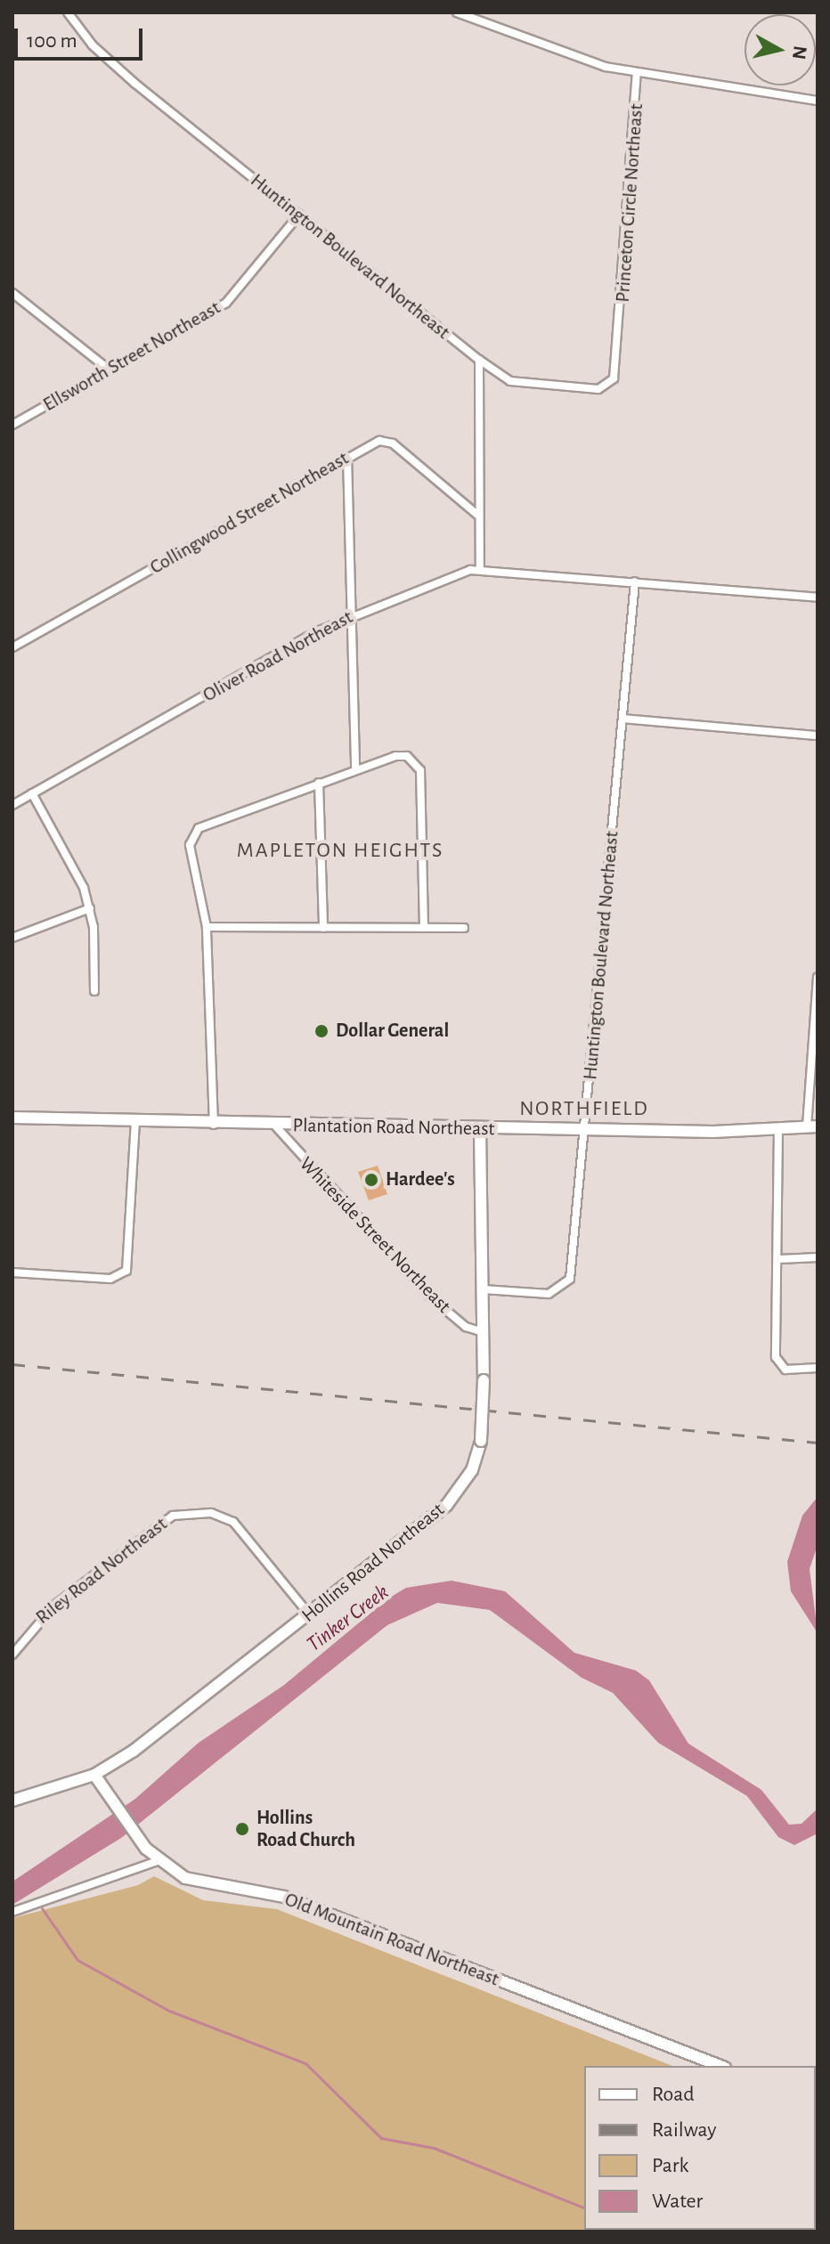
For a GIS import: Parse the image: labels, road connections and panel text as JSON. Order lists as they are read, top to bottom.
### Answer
{
  "streets": {
    "main road": ["Plantation Road Northeast", "Hollins Road Northeast", "Old Mountain Road Northeast"],
    "street": [
      "Princeton Circle Northeast",
      "Huntington Boulevard Northeast",
      "Ellsworth Street Northeast",
      "Collingwood Street Northeast",
      "Oliver Road Northeast",
      "Whiteside Street Northeast",
      "Riley Road Northeast"
    ]
  },
  "crossings": [
    ["Princeton Circle Northeast", "Huntington Boulevard Northeast"],
    ["Huntington Boulevard Northeast", "Ellsworth Street Northeast"],
    ["Huntington Boulevard Northeast", "Oliver Road Northeast"],
    ["Huntington Boulevard Northeast", "Plantation Road Northeast"],
    ["Huntington Boulevard Northeast", "Hollins Road Northeast"],
    ["Plantation Road Northeast", "Whiteside Street Northeast"],
    ["Plantation Road Northeast", "Hollins Road Northeast"],
    ["Whiteside Street Northeast", "Hollins Road Northeast"],
    ["Hollins Road Northeast", "Riley Road Northeast"],
    ["Hollins Road Northeast", "Old Mountain Road Northeast"]
  ],
  "districts": ["MAPLETON HEIGHTS", "NORTHFIELD"],
  "water": ["Tinker Creek"],
  "places": ["Dollar General", "Hardee's", "Hollins Road Church"],
  "legend": [
    "Road",
    "Railway",
    "Park",
    "Water"
  ],
  "scale_bar": "100 m",
  "north": "right"
}
